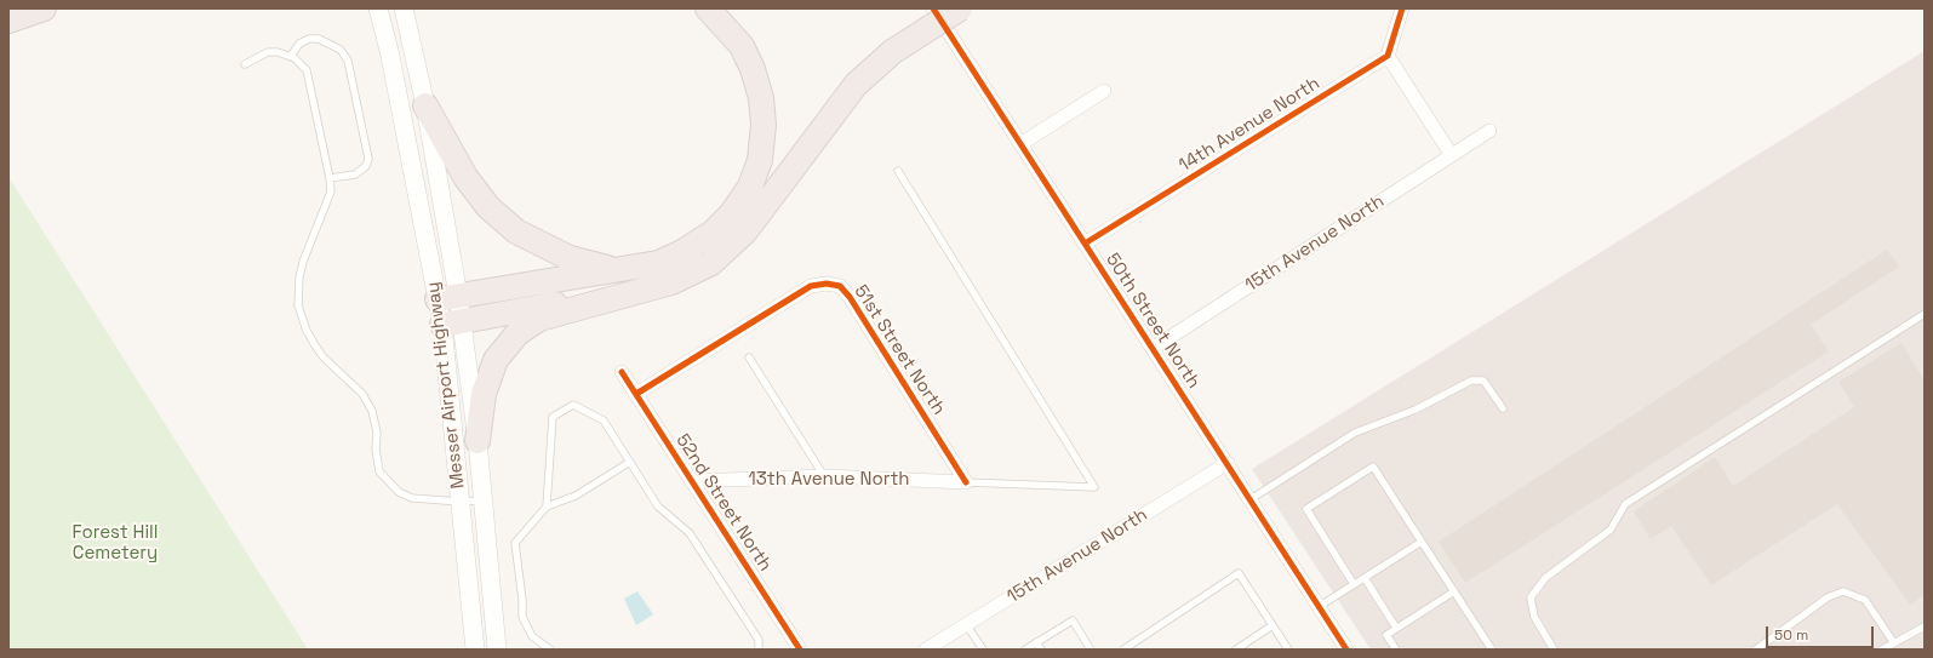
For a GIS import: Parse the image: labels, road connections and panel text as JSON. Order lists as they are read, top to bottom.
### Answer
{
  "streets": {
    "main road": ["Messer Airport Highway"],
    "street": [
      "14th Avenue North",
      "15th Avenue North",
      "50th Street North",
      "51st Street North",
      "13th Avenue North",
      "52nd Street North"
    ]
  },
  "crossings": [
    ["14th Avenue North", "50th Street North"],
    ["15th Avenue North", "50th Street North"],
    ["51st Street North", "13th Avenue North"],
    ["51st Street North", "52nd Street North"],
    ["13th Avenue North", "52nd Street North"]
  ],
  "parks": ["Forest Hill Cemetery"],
  "scale_bar": "50 m"
}
